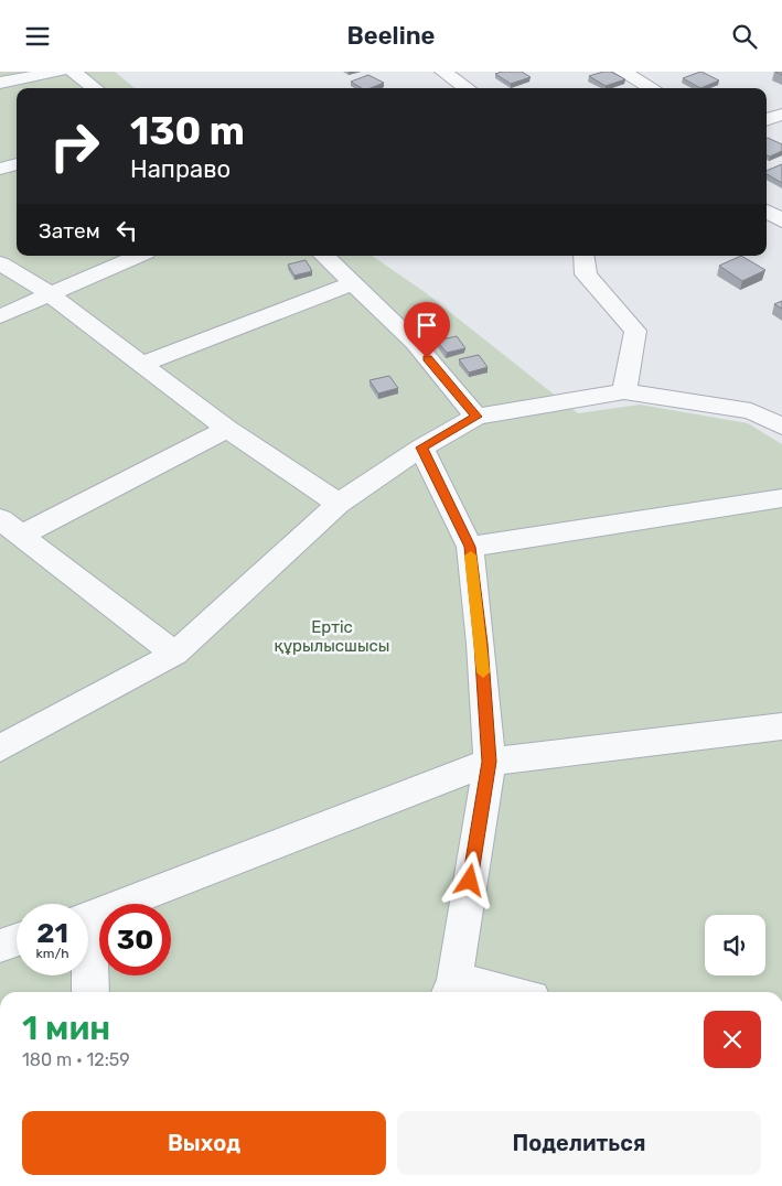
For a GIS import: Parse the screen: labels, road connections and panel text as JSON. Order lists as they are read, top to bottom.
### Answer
{
  "parks": ["Ертіс құрылысшысы"],
  "page": {
    "header": "Beeline",
    "turn": ["130 m", "Направо"],
    "then": "Затем",
    "speed": "21 km/h",
    "limit": "30",
    "heading": ["1 мин", "180 m · 12:59"],
    "buttons": ["Выход", "Поделиться"]
  }
}
